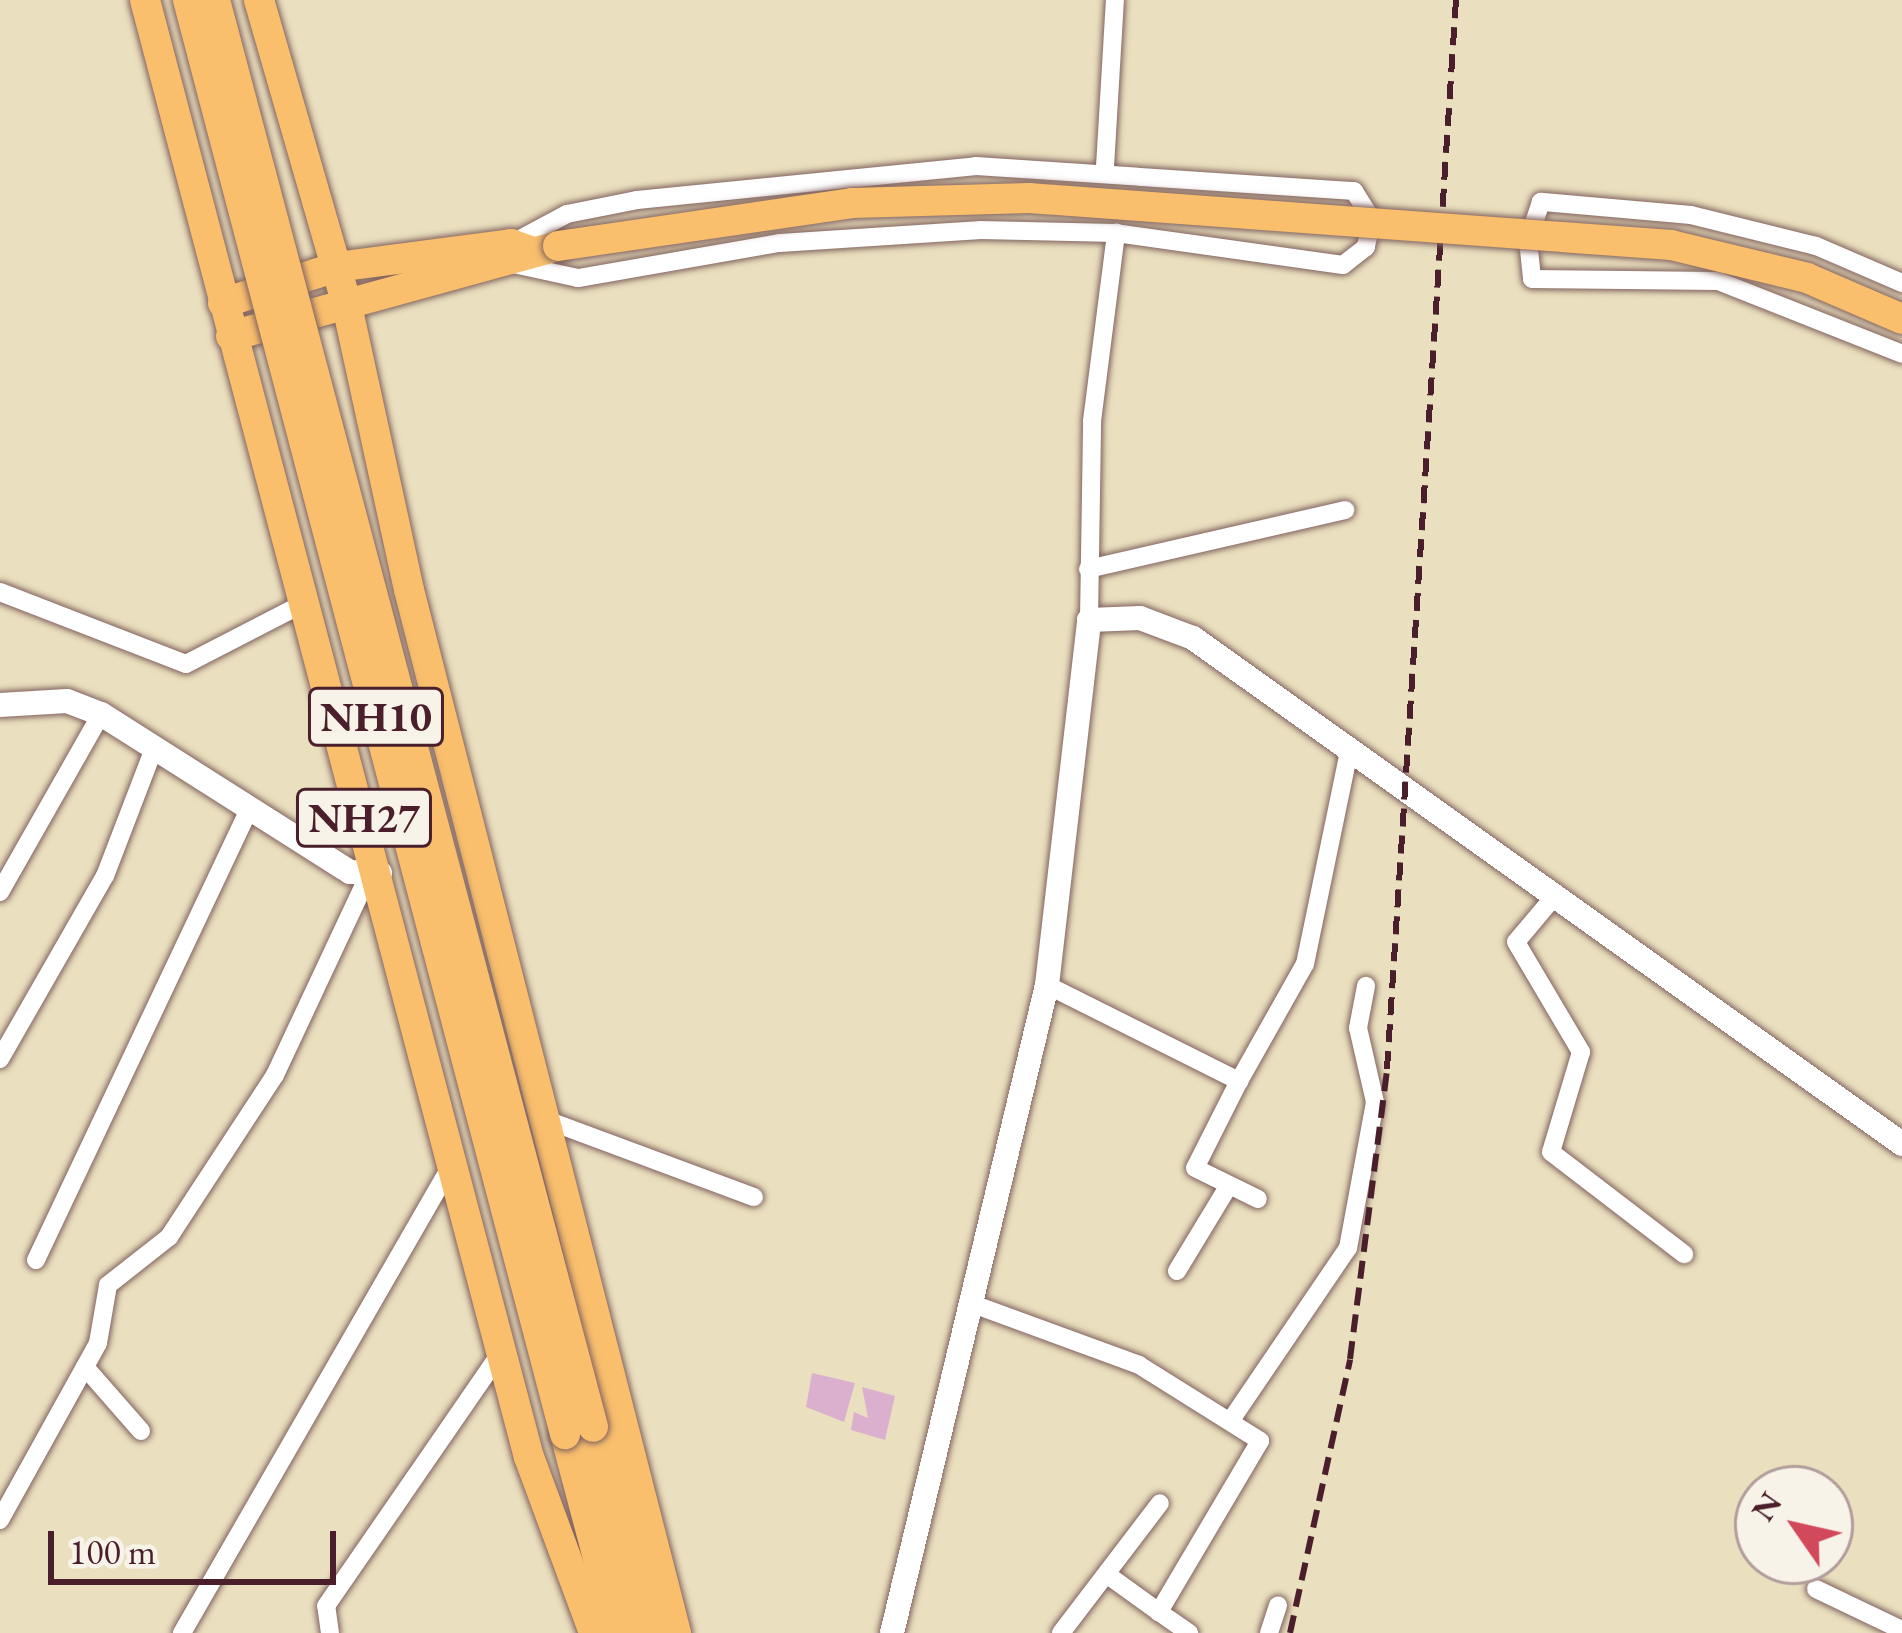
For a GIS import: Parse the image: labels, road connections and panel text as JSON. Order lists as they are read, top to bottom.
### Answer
{
  "streets": {
    "highway": ["NH10", "NH27"]
  },
  "scale_bar": "100 m",
  "north": "top left"
}
